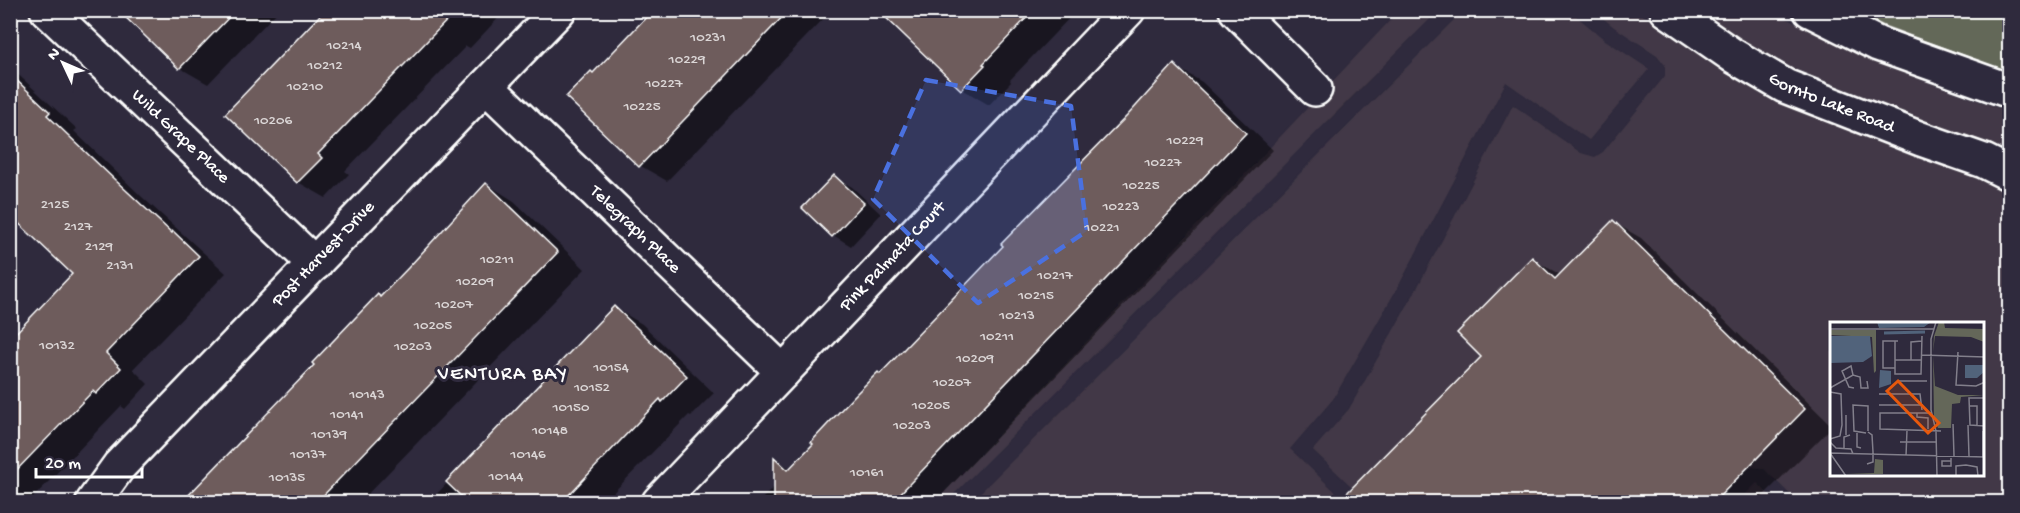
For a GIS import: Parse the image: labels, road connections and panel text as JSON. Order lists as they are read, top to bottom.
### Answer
{
  "streets": {
    "street": [
      "Gornto Lake Road",
      "Wild Grape Place",
      "Telegraph Place",
      "Post Harvest Drive",
      "Pink Palmata Court"
    ]
  },
  "crossings": [
    ["Wild Grape Place", "Post Harvest Drive"],
    ["Telegraph Place", "Post Harvest Drive"],
    ["Telegraph Place", "Pink Palmata Court"]
  ],
  "districts": ["VENTURA BAY"],
  "house_numbers": [
    "10231",
    "10214",
    "10229",
    "10212",
    "10227",
    "10210",
    "10225",
    "10206",
    "10229",
    "10227",
    "10225",
    "2125",
    "10223",
    "2127",
    "10221",
    "2129",
    "10211",
    "2131",
    "10217",
    "10209",
    "10215",
    "10207",
    "10213",
    "10205",
    "10211",
    "10132",
    "10203",
    "10209",
    "10154",
    "10207",
    "10152",
    "10143",
    "10205",
    "10150",
    "10141",
    "10203",
    "10148",
    "10139",
    "10137",
    "10146",
    "10161",
    "10144",
    "10135"
  ],
  "scale_bar": "20 m",
  "north": "top left"
}
